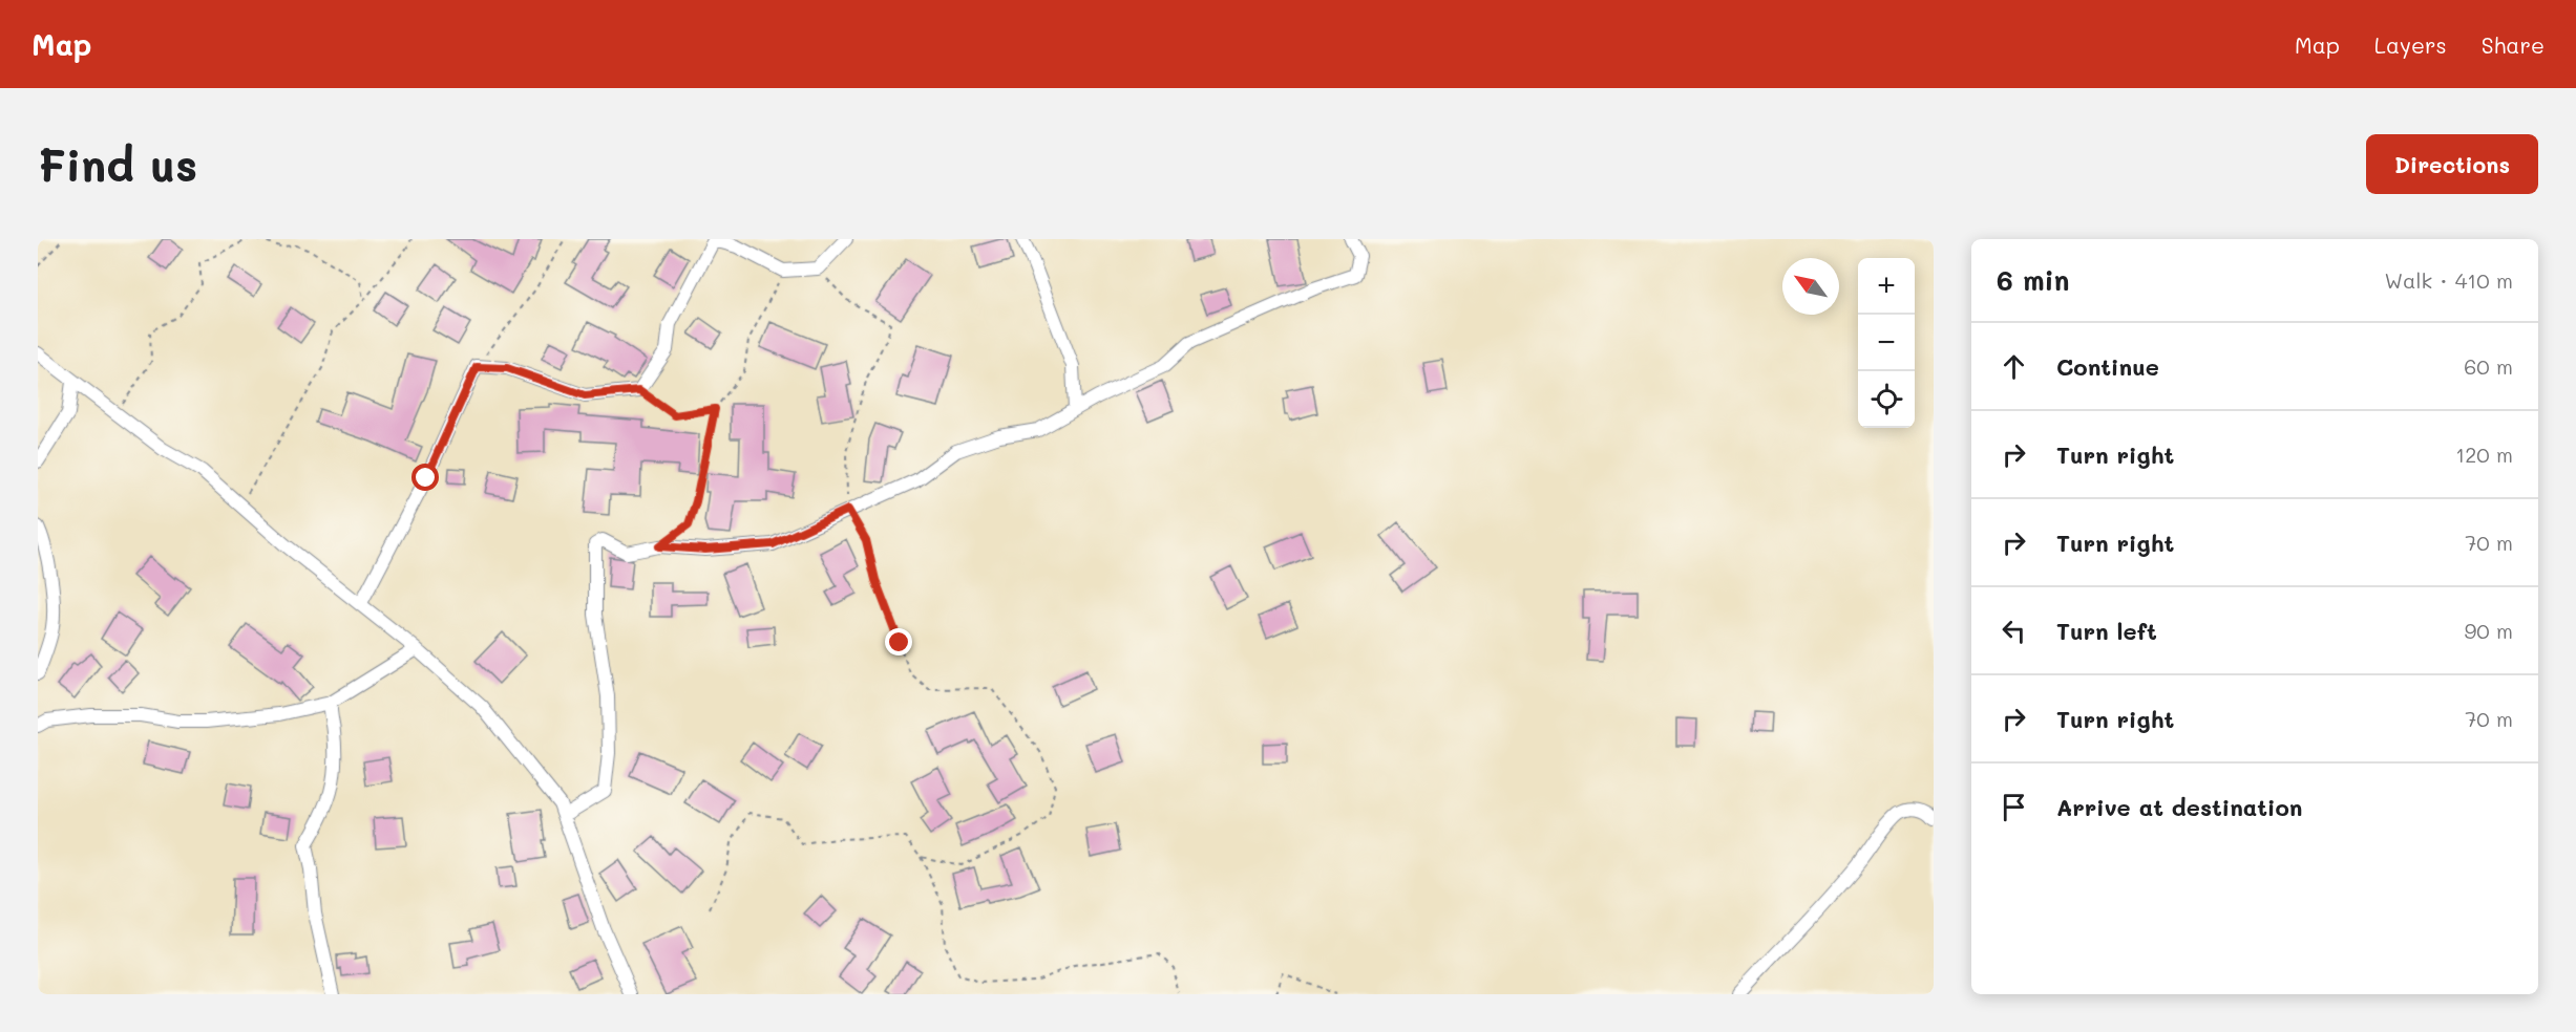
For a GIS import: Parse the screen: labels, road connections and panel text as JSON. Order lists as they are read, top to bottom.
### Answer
{
  "north": "top left",
  "page": {
    "header": "Map",
    "nav": ["Map", "Layers", "Share"],
    "buttons": "Directions",
    "title": "Find us",
    "heading": ["6 min", "Walk · 410 m"],
    "map_buttons": ["+", "−"],
    "list": [
      ["Continue", "60 m"],
      ["Turn right", "120 m"],
      ["Turn right", "70 m"],
      ["Turn left", "90 m"],
      ["Turn right", "70 m"],
      "Arrive at destination"
    ]
  }
}
